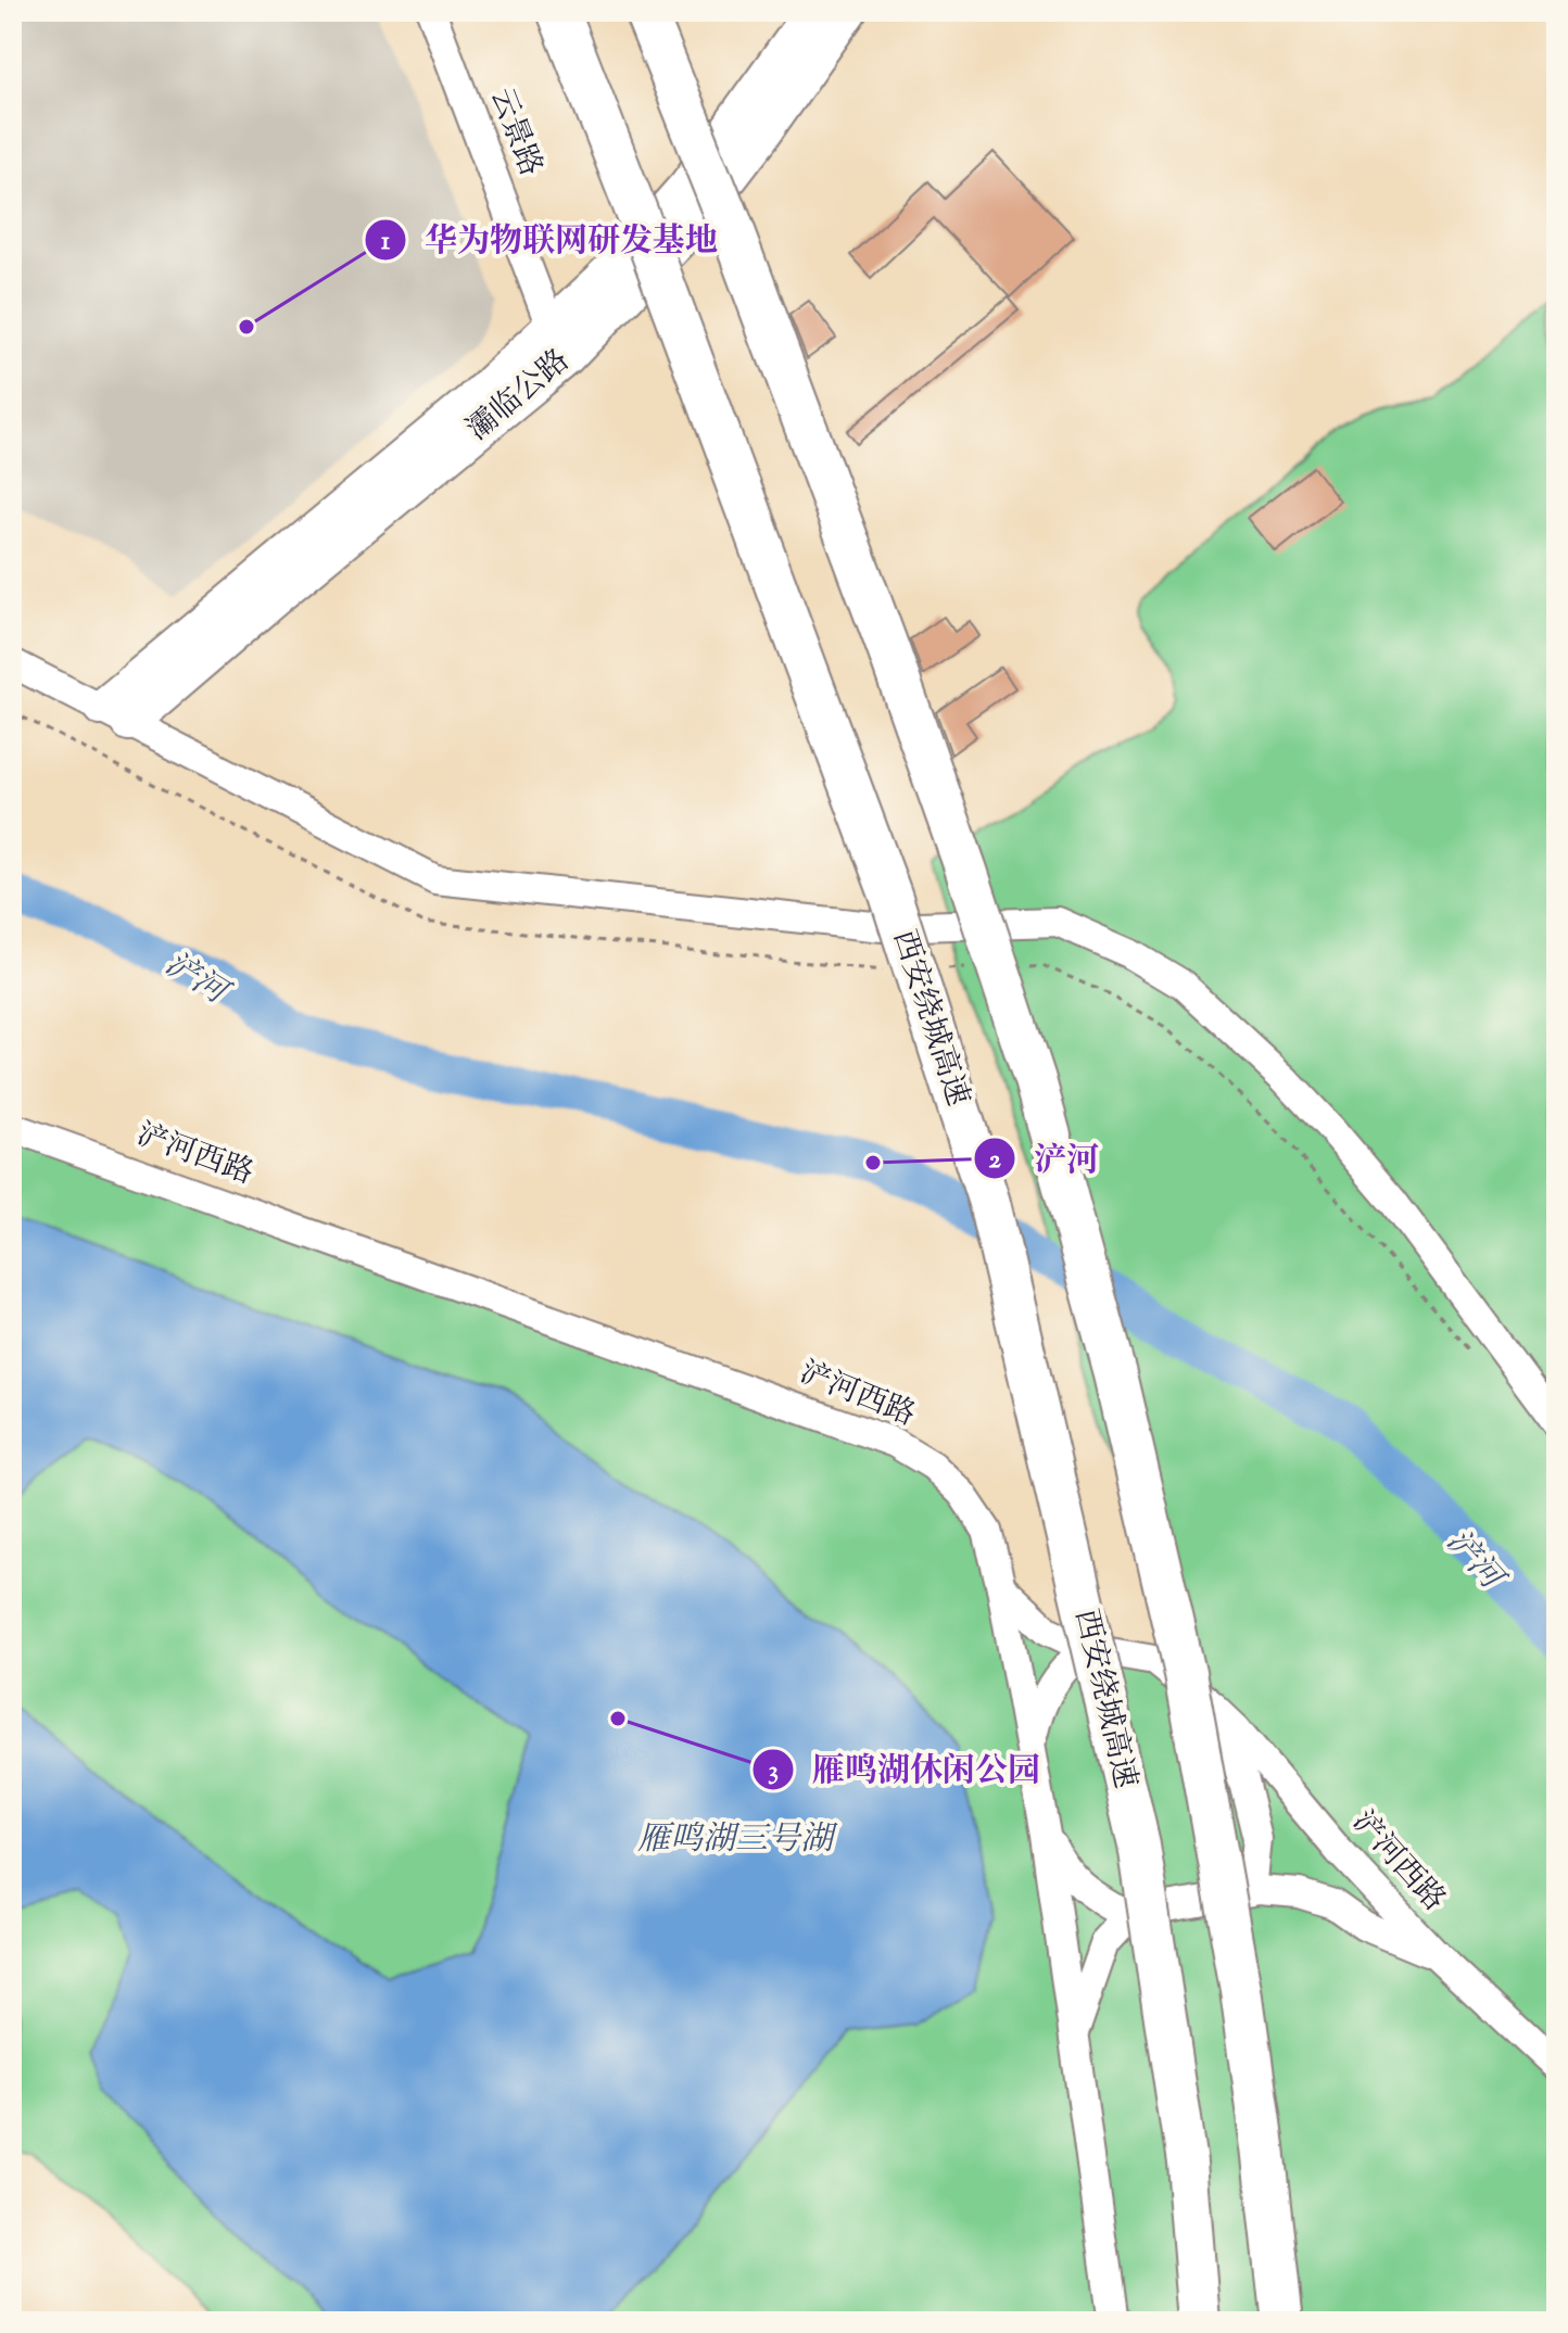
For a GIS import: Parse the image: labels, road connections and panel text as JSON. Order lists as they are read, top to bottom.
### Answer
{
  "streets": {
    "highway": ["西安绕城高速"],
    "main road": ["灞临公路"],
    "street": ["云景路", "浐河西路"]
  },
  "crossings": [
    ["云景路", "灞临公路"]
  ],
  "water": ["浐河", "雁鸣湖三号湖"],
  "places": ["华为物联网研发基地", "浐河", "雁鸣湖休闲公园"]
}
